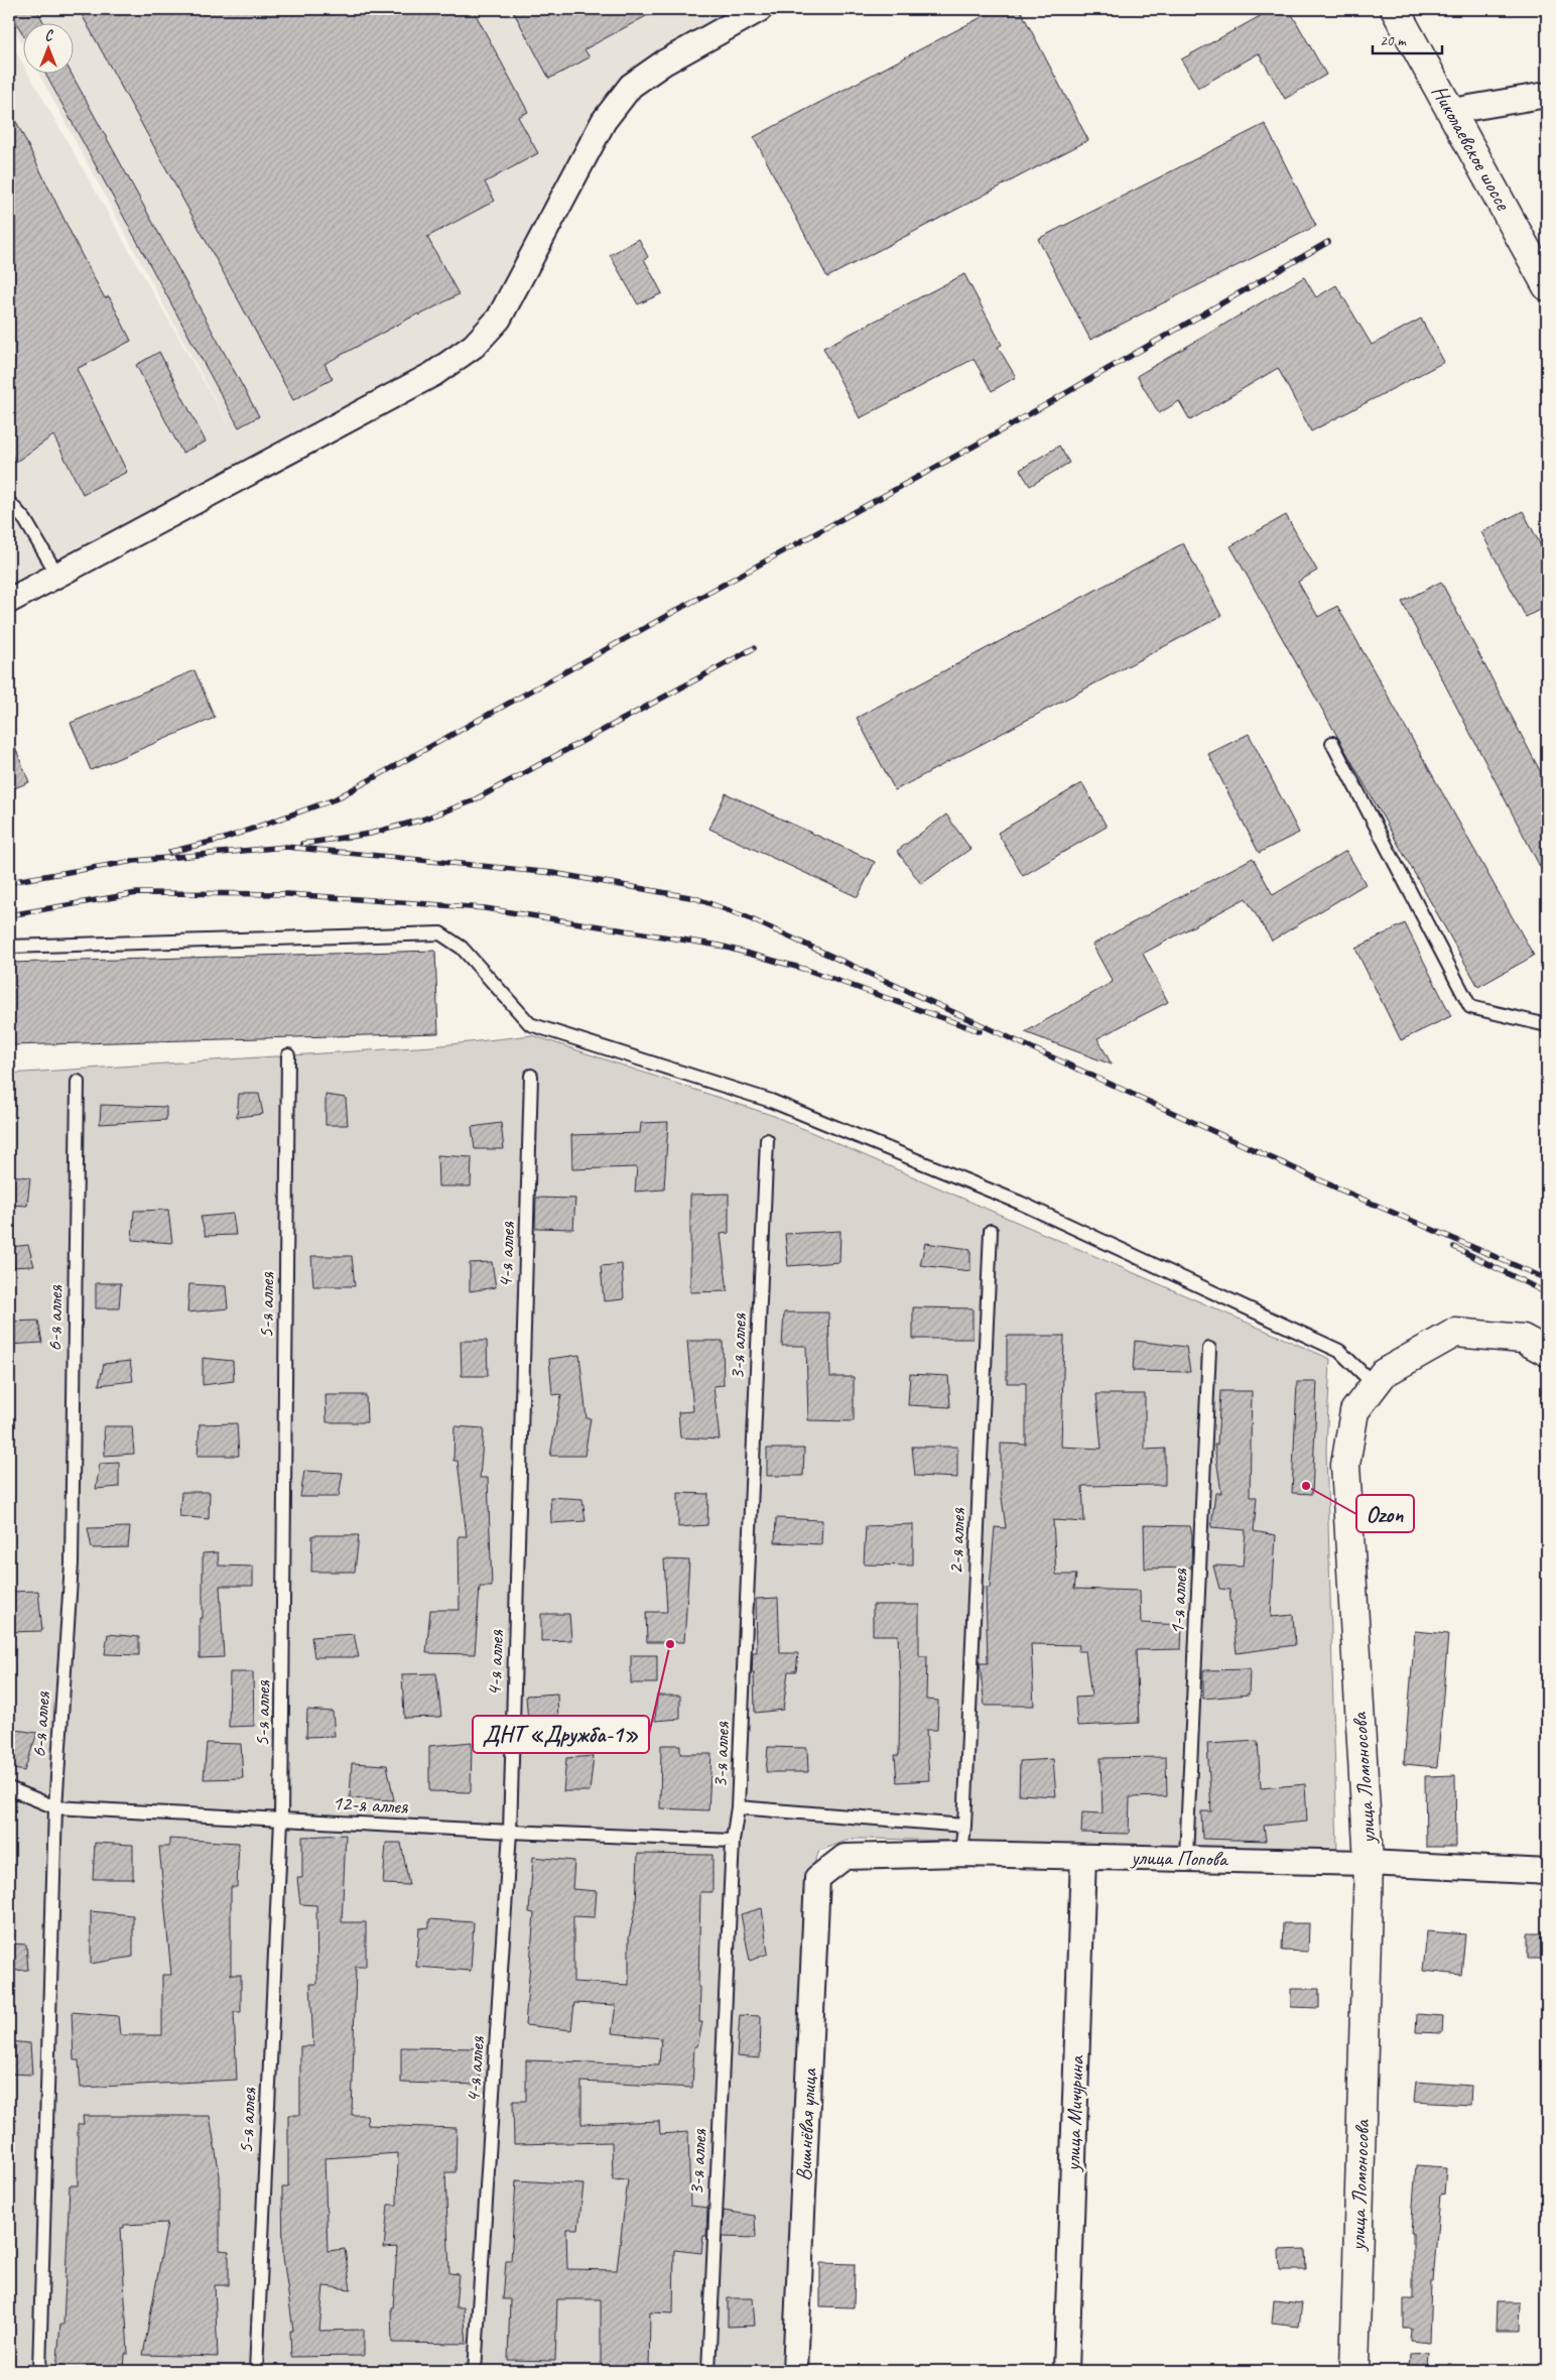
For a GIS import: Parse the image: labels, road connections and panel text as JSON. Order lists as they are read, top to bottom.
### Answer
{
  "streets": {
    "street": [
      "Николаевское шоссе",
      "улица Ломоносова",
      "улица Попова",
      "улица Мичурина",
      "Вишнёвая улица"
    ],
    "lane": [
      "4-я аллея",
      "5-я аллея",
      "6-я аллея",
      "3-я аллея",
      "2-я аллея",
      "1-я аллея",
      "12-я аллея"
    ]
  },
  "crossings": [
    ["4-я аллея", "12-я аллея"],
    ["5-я аллея", "12-я аллея"],
    ["6-я аллея", "12-я аллея"],
    ["3-я аллея", "12-я аллея"],
    ["2-я аллея", "улица Попова"],
    ["1-я аллея", "улица Попова"],
    ["улица Ломоносова", "улица Попова"],
    ["улица Попова", "улица Мичурина"],
    ["улица Попова", "Вишнёвая улица"]
  ],
  "places": ["Ozon", "ДНТ «Дружба-1»"],
  "scale_bar": "20 m",
  "north": "top"
}
